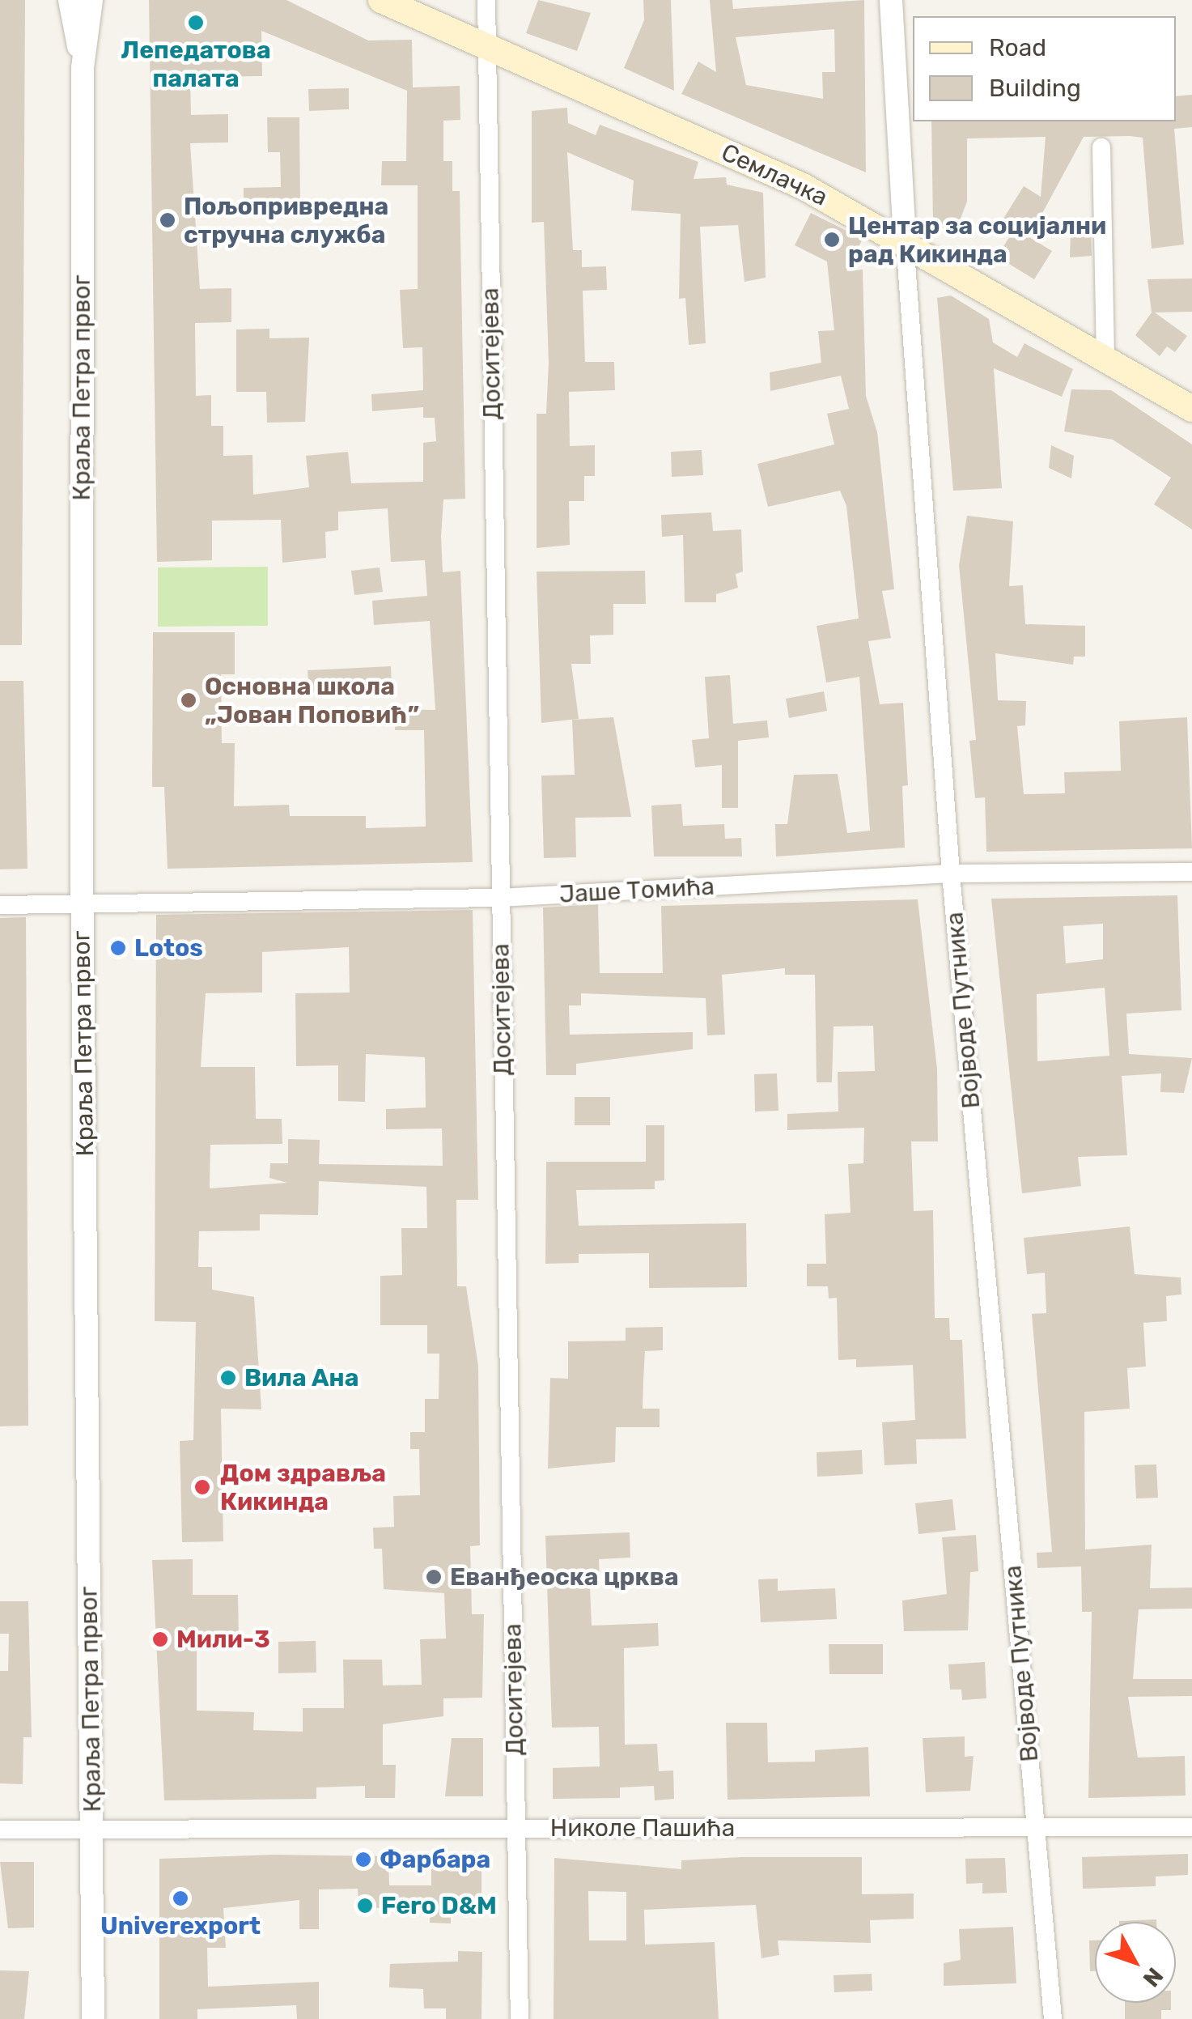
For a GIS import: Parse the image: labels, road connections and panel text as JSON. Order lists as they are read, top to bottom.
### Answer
{
  "streets": {
    "main road": ["Семлачка"],
    "street": [
      "Доситејева",
      "Краља Петра првог",
      "Јаше Томића",
      "Војводе Путника",
      "Николе Пашића"
    ]
  },
  "crossings": [
    ["Семлачка", "Доситејева"],
    ["Семлачка", "Војводе Путника"],
    ["Доситејева", "Јаше Томића"],
    ["Доситејева", "Николе Пашића"],
    ["Краља Петра првог", "Јаше Томића"],
    ["Краља Петра првог", "Николе Пашића"],
    ["Јаше Томића", "Војводе Путника"],
    ["Војводе Путника", "Николе Пашића"]
  ],
  "places": [
    "Лепедатова палата",
    "Пољопривредна стручна служба",
    "Центар за социјални рад Кикинда",
    "Основна школа „Јован Поповић”",
    "Lotos",
    "Вила Ана",
    "Дом здравља Кикинда",
    "Еванђеоска црква",
    "Мили-3",
    "Фарбара",
    "Univerexport",
    "Fero D&M"
  ],
  "legend": ["Road", "Building"],
  "north": "bottom right"
}
